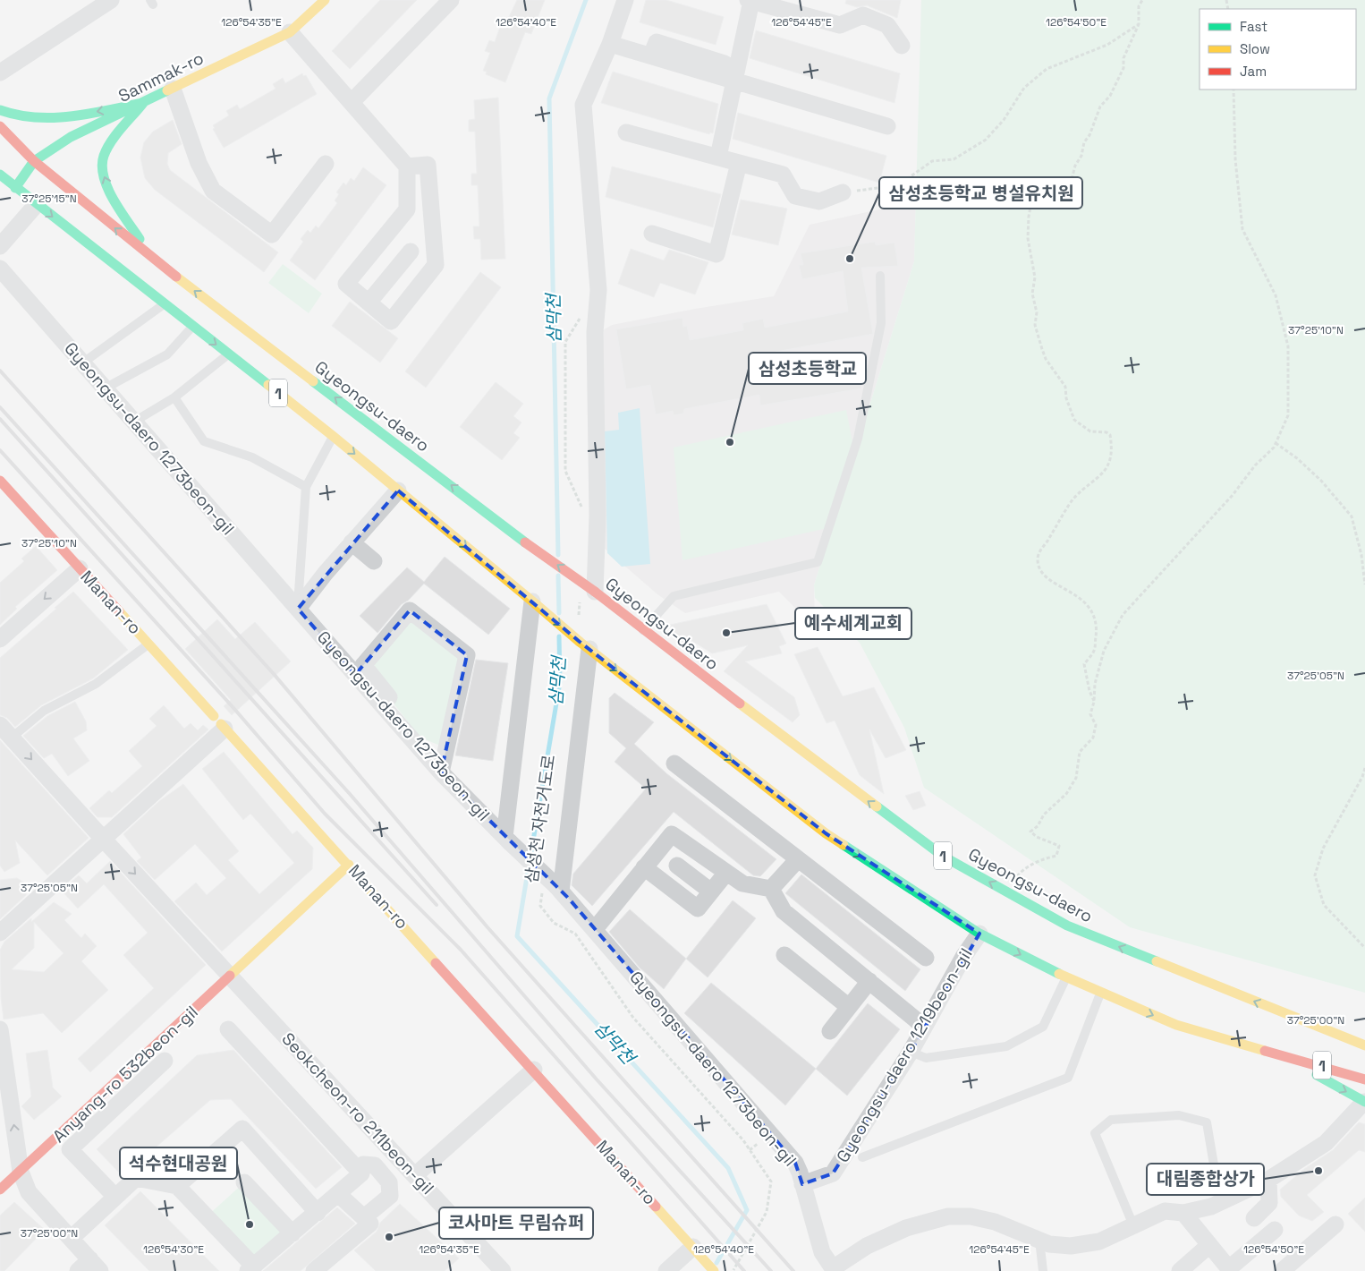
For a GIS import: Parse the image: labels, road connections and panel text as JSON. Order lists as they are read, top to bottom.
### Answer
{
  "streets": {
    "main road": [
      "Sammak-ro",
      "1",
      "Gyeongsu-daero",
      "Manan-ro",
      "Anyang-ro 532beon-gil"
    ],
    "street": ["Gyeongsu-daero 1273beon-gil", "Gyeongsu-daero 1219beon-gil", "Seokcheon-ro 211beon-gil"],
    "path": ["삼성천 자전거도로"]
  },
  "crossings": [
    ["Sammak-ro", "1"],
    ["Sammak-ro", "Gyeongsu-daero"],
    ["1", "Gyeongsu-daero 1219beon-gil"],
    ["Gyeongsu-daero 1273beon-gil", "삼성천 자전거도로"],
    ["Gyeongsu-daero 1273beon-gil", "Gyeongsu-daero 1219beon-gil"],
    ["Manan-ro", "Anyang-ro 532beon-gil"],
    ["Anyang-ro 532beon-gil", "Seokcheon-ro 211beon-gil"]
  ],
  "water": ["삼막천"],
  "places": [
    "삼성초등학교 병설유치원",
    "삼성초등학교",
    "예수세계교회",
    "대림종합상가",
    "석수현대공원",
    "코사마트 무림슈퍼"
  ],
  "legend": ["Fast", "Slow", "Jam"],
  "coordinates": [
    "126°54'35\"E",
    "126°54'40\"E",
    "126°54'45\"E",
    "126°54'50\"E",
    "37°25'15\"N",
    "37°25'10\"N",
    "37°25'05\"N",
    "37°25'00\"N",
    "126°54'30\"E"
  ]
}
